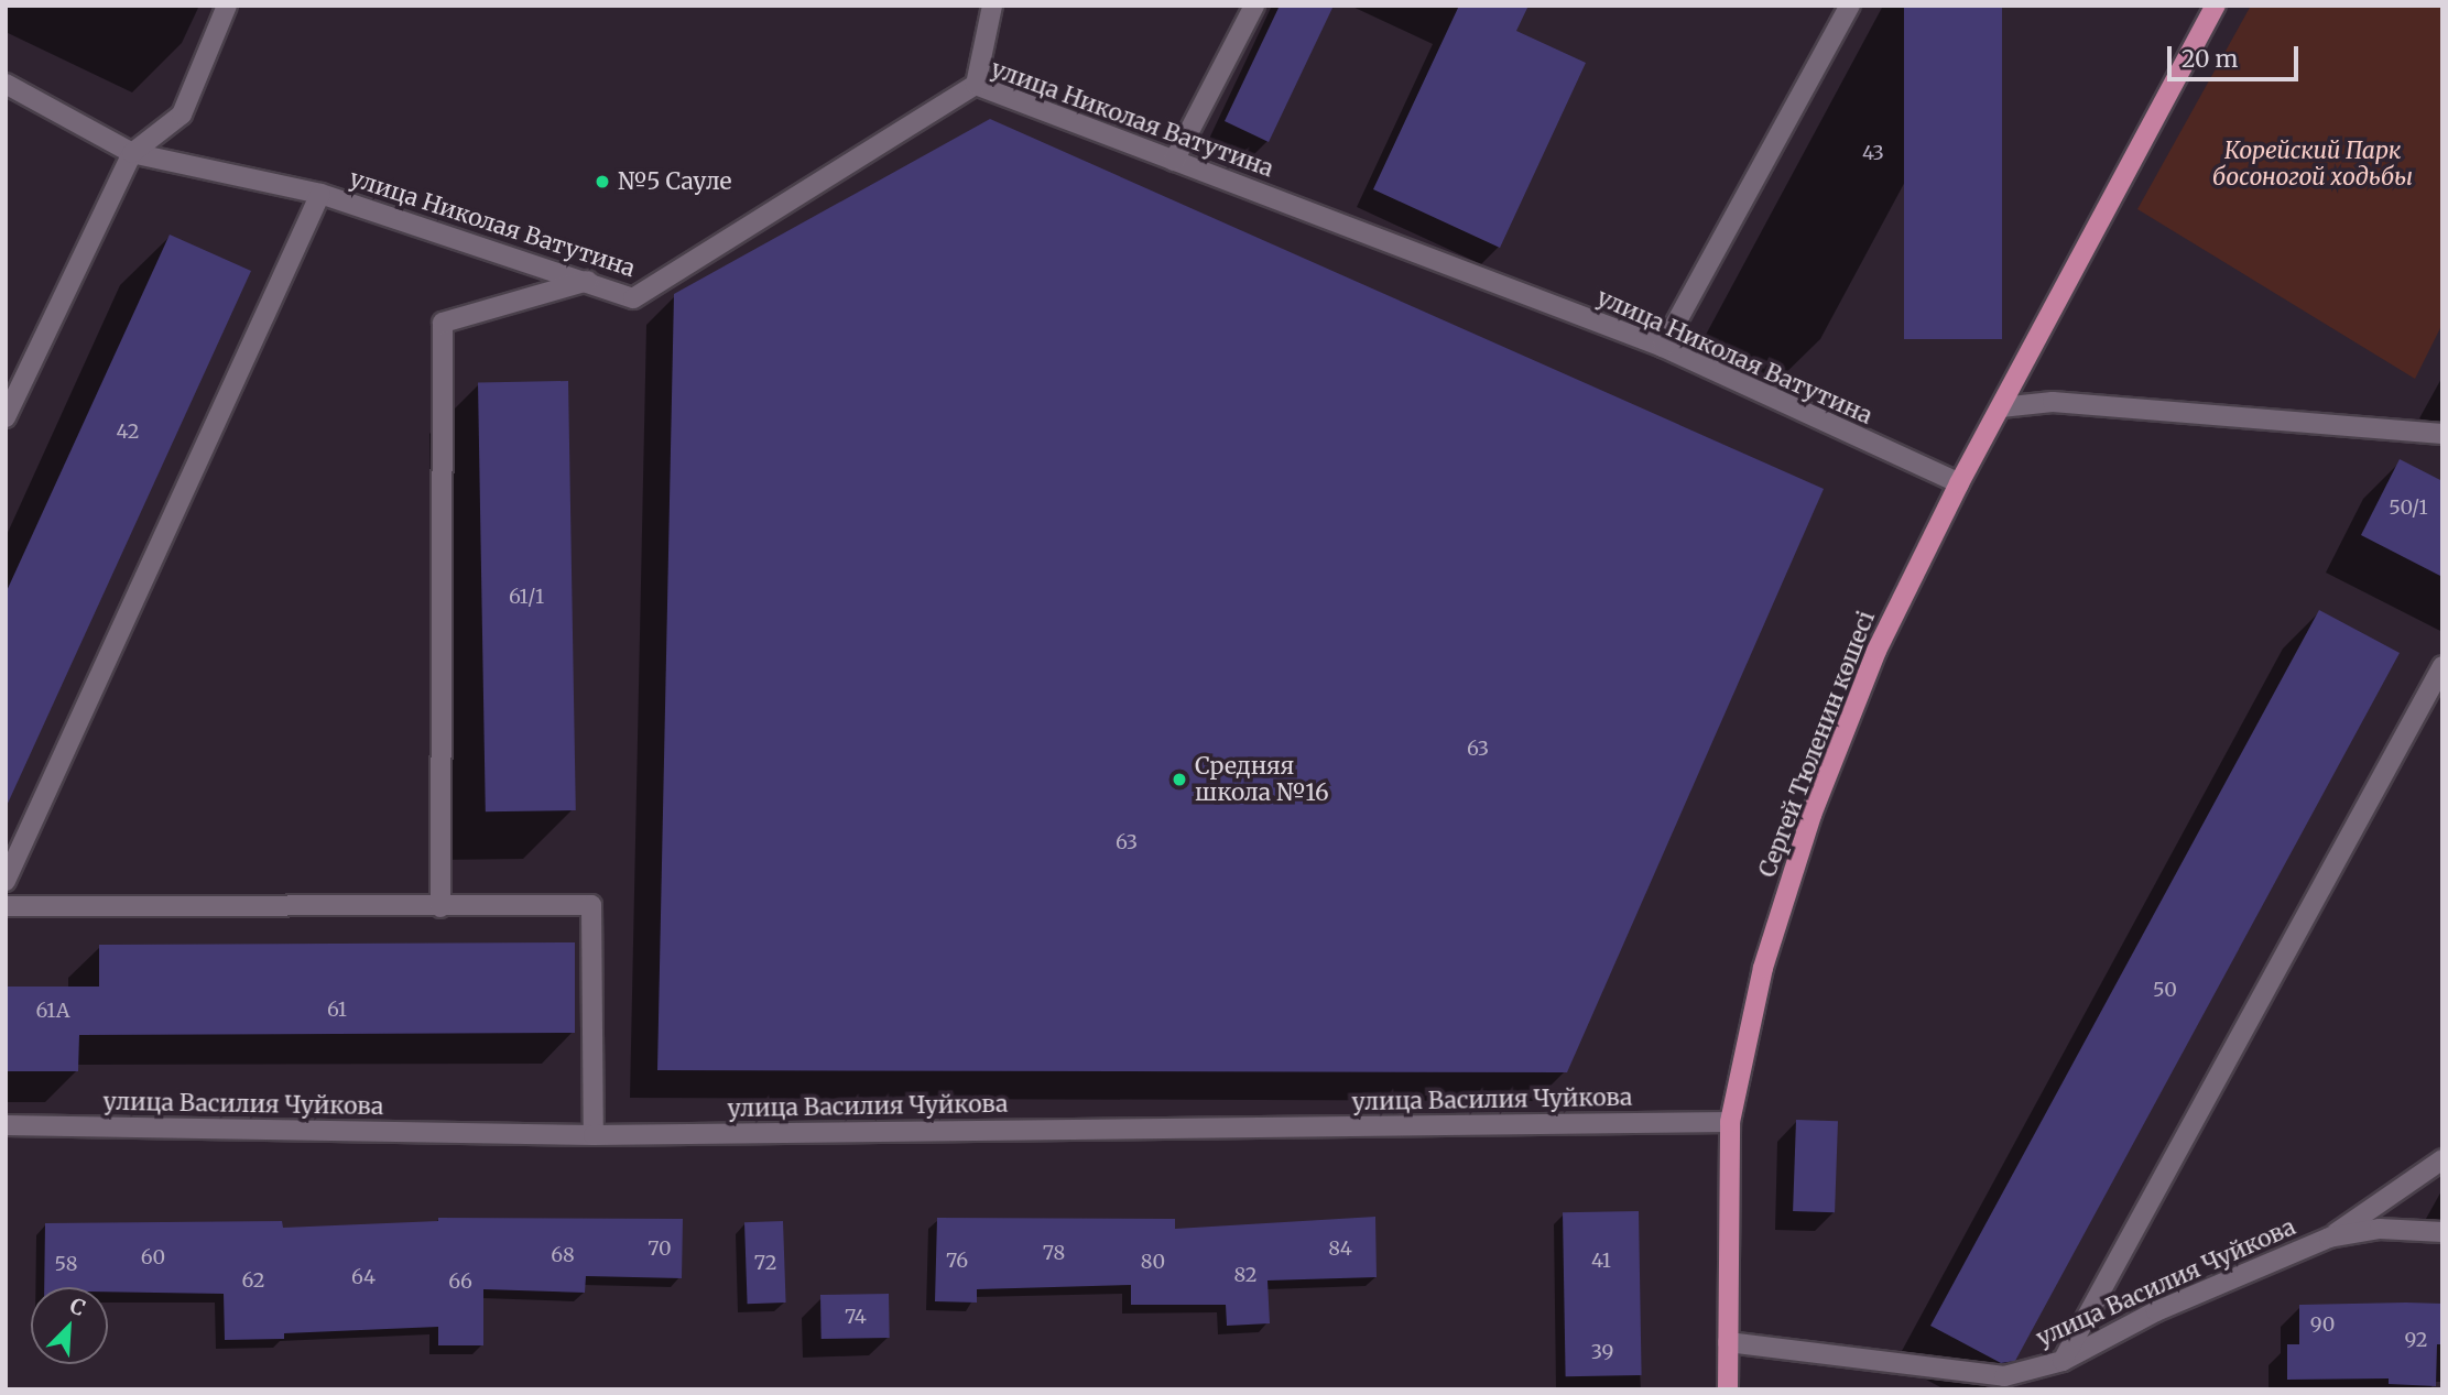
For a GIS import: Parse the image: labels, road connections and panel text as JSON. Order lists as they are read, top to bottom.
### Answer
{
  "streets": {
    "main road": ["Сергей Тюленин көшесі"],
    "street": ["улица Николая Ватутина", "улица Василия Чуйкова"]
  },
  "crossings": [
    ["улица Николая Ватутина", "Сергей Тюленин көшесі"],
    ["Сергей Тюленин көшесі", "улица Василия Чуйкова"]
  ],
  "parks": ["Корейский Парк босоногой ходьбы"],
  "places": ["№5 Сауле", "Средняя школа №16"],
  "house_numbers": [
    "43",
    "42",
    "50/1",
    "61/1",
    "63",
    "63",
    "50",
    "61",
    "61А",
    "70",
    "84",
    "78",
    "68",
    "60",
    "76",
    "41",
    "80",
    "72",
    "58",
    "82",
    "64",
    "62",
    "66",
    "74",
    "90",
    "92",
    "39"
  ],
  "scale_bar": "20 m",
  "north": "top right"
}
